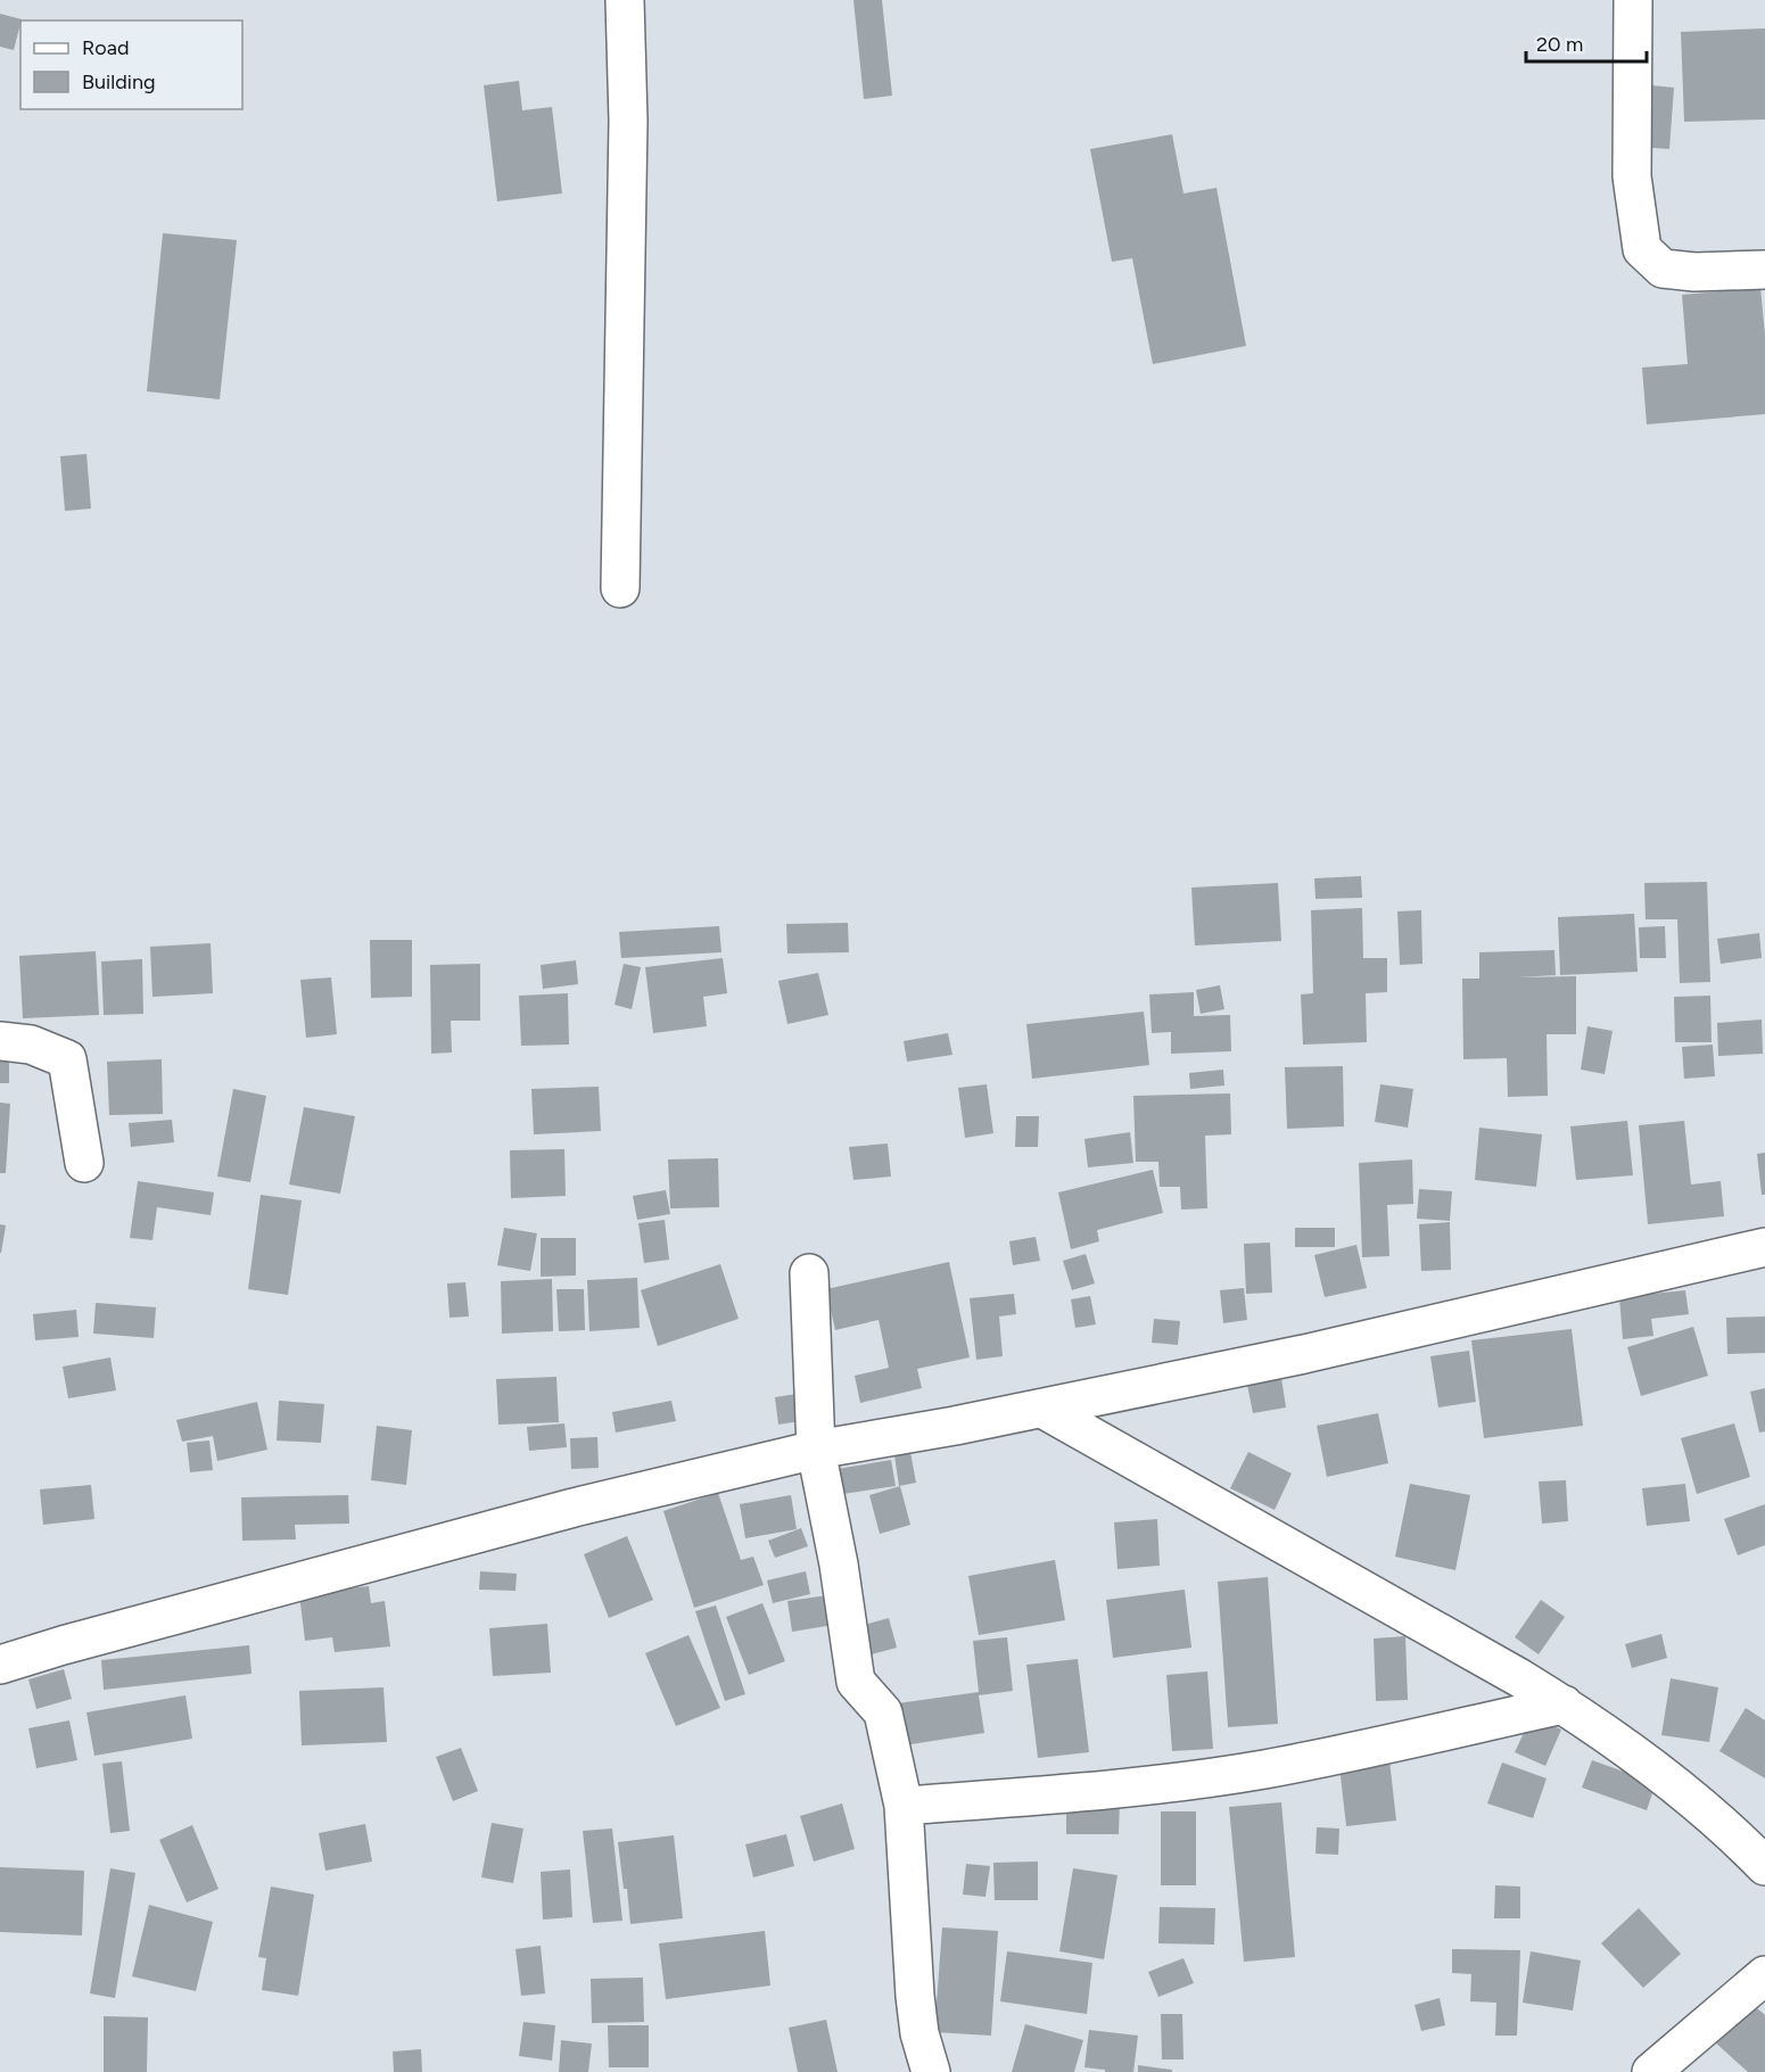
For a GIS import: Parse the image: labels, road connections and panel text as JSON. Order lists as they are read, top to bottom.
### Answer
{
  "legend": ["Road", "Building"],
  "scale_bar": "20 m"
}
